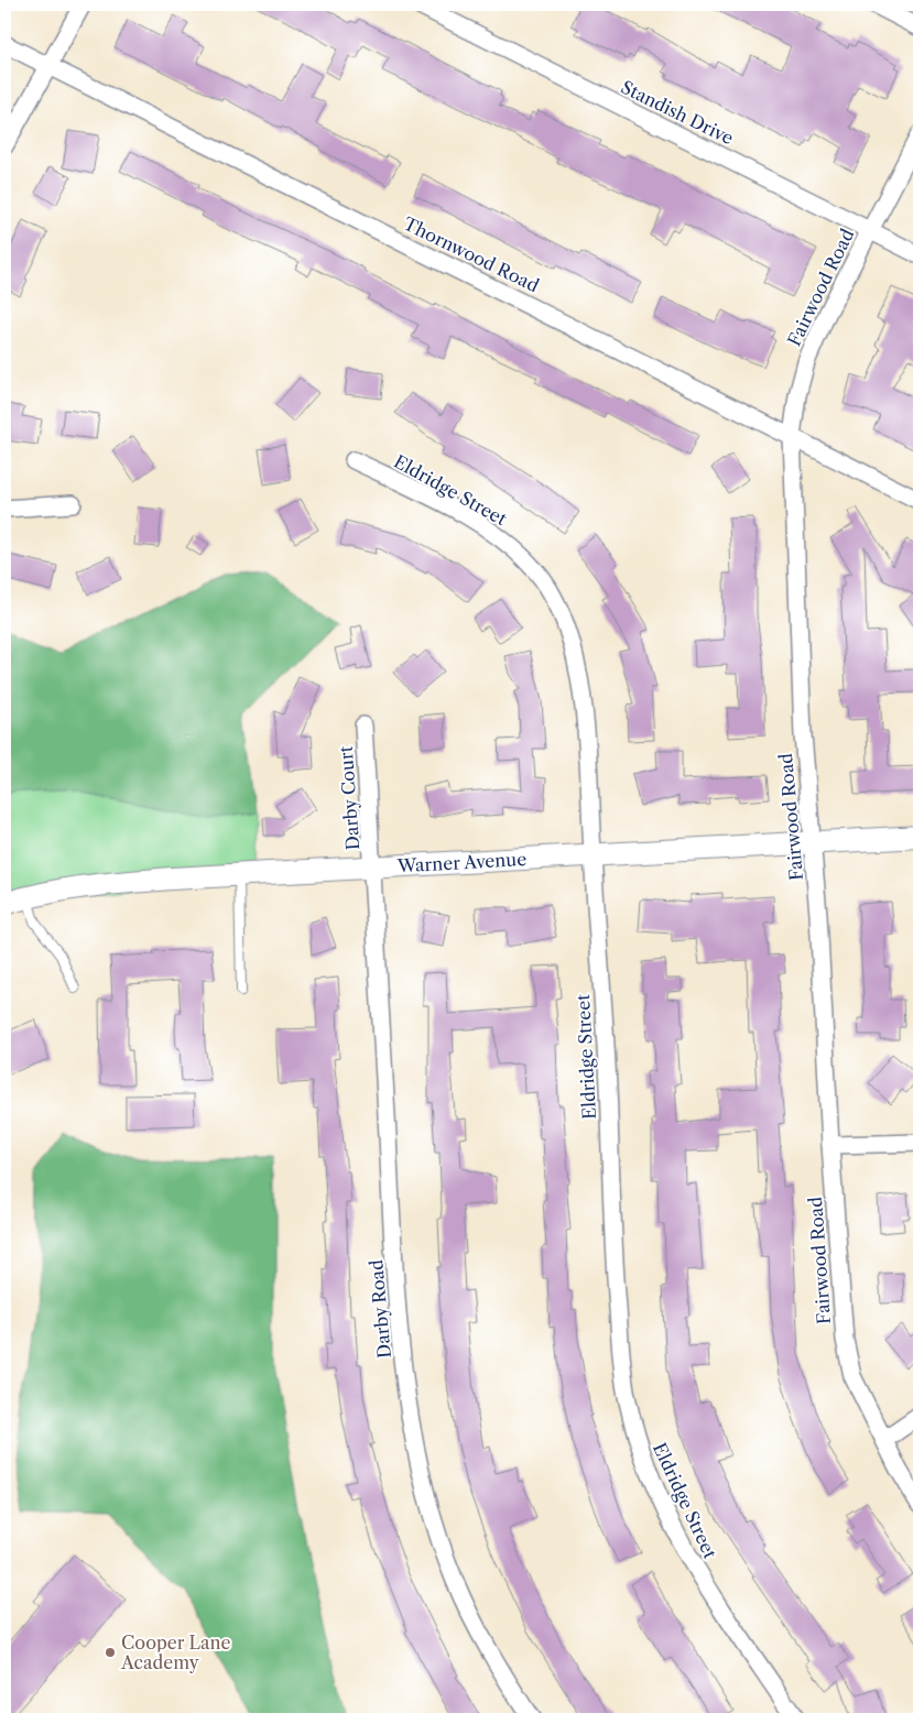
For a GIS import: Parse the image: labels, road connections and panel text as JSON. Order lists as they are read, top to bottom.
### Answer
{
  "streets": {
    "street": [
      "Standish Drive",
      "Thornwood Road",
      "Fairwood Road",
      "Eldridge Street",
      "Darby Court",
      "Warner Avenue",
      "Darby Road"
    ]
  },
  "crossings": [
    ["Standish Drive", "Fairwood Road"],
    ["Thornwood Road", "Fairwood Road"],
    ["Fairwood Road", "Warner Avenue"],
    ["Eldridge Street", "Warner Avenue"],
    ["Darby Court", "Warner Avenue"],
    ["Darby Court", "Darby Road"],
    ["Warner Avenue", "Darby Road"]
  ],
  "places": ["Cooper Lane Academy"]
}
